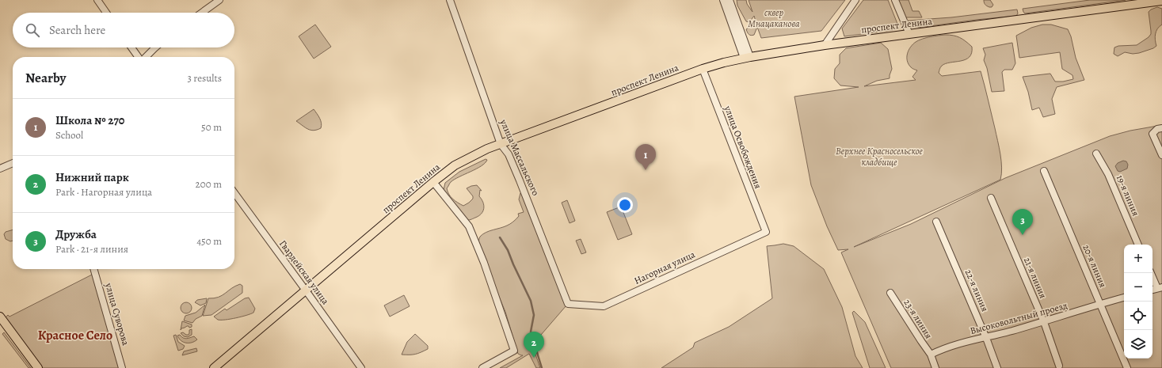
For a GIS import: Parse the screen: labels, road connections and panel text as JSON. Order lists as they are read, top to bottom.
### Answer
{
  "streets": {
    "main road": ["проспект Ленина"],
    "street": [
      "улица Освобождения",
      "улица Массальского",
      "19-я линия",
      "20-я линия",
      "Нагорная улица",
      "Гвардейская улица",
      "21-я линия",
      "22-я линия",
      "улица Суворова",
      "Высоковольтный проезд",
      "23-я линия"
    ]
  },
  "crossings": [
    ["проспект Ленина", "улица Освобождения"],
    ["проспект Ленина", "улица Массальского"],
    ["проспект Ленина", "Гвардейская улица"],
    ["улица Освобождения", "Нагорная улица"],
    ["улица Массальского", "Нагорная улица"],
    ["20-я линия", "Высоковольтный проезд"],
    ["21-я линия", "Высоковольтный проезд"],
    ["22-я линия", "Высоковольтный проезд"],
    ["Высоковольтный проезд", "23-я линия"]
  ],
  "districts": ["Красное Село"],
  "parks": ["сквер Мнацаканова", "Верхнее Красносельское кладбище"],
  "page": {
    "search": "Search here",
    "heading": ["Nearby", "3 results"],
    "list": [
      {
        "mark": "1",
        "name": "Школа № 270",
        "note": "School",
        "value": "50 m"
      },
      {
        "mark": "2",
        "name": "Нижний парк",
        "note": "Park · Нагорная улица",
        "value": "200 m"
      },
      {
        "mark": "3",
        "name": "Дружба",
        "note": "Park · 21-я линия",
        "value": "450 m"
      }
    ],
    "pins": ["1", "3", "2"],
    "map_buttons": ["+", "−"]
  }
}
